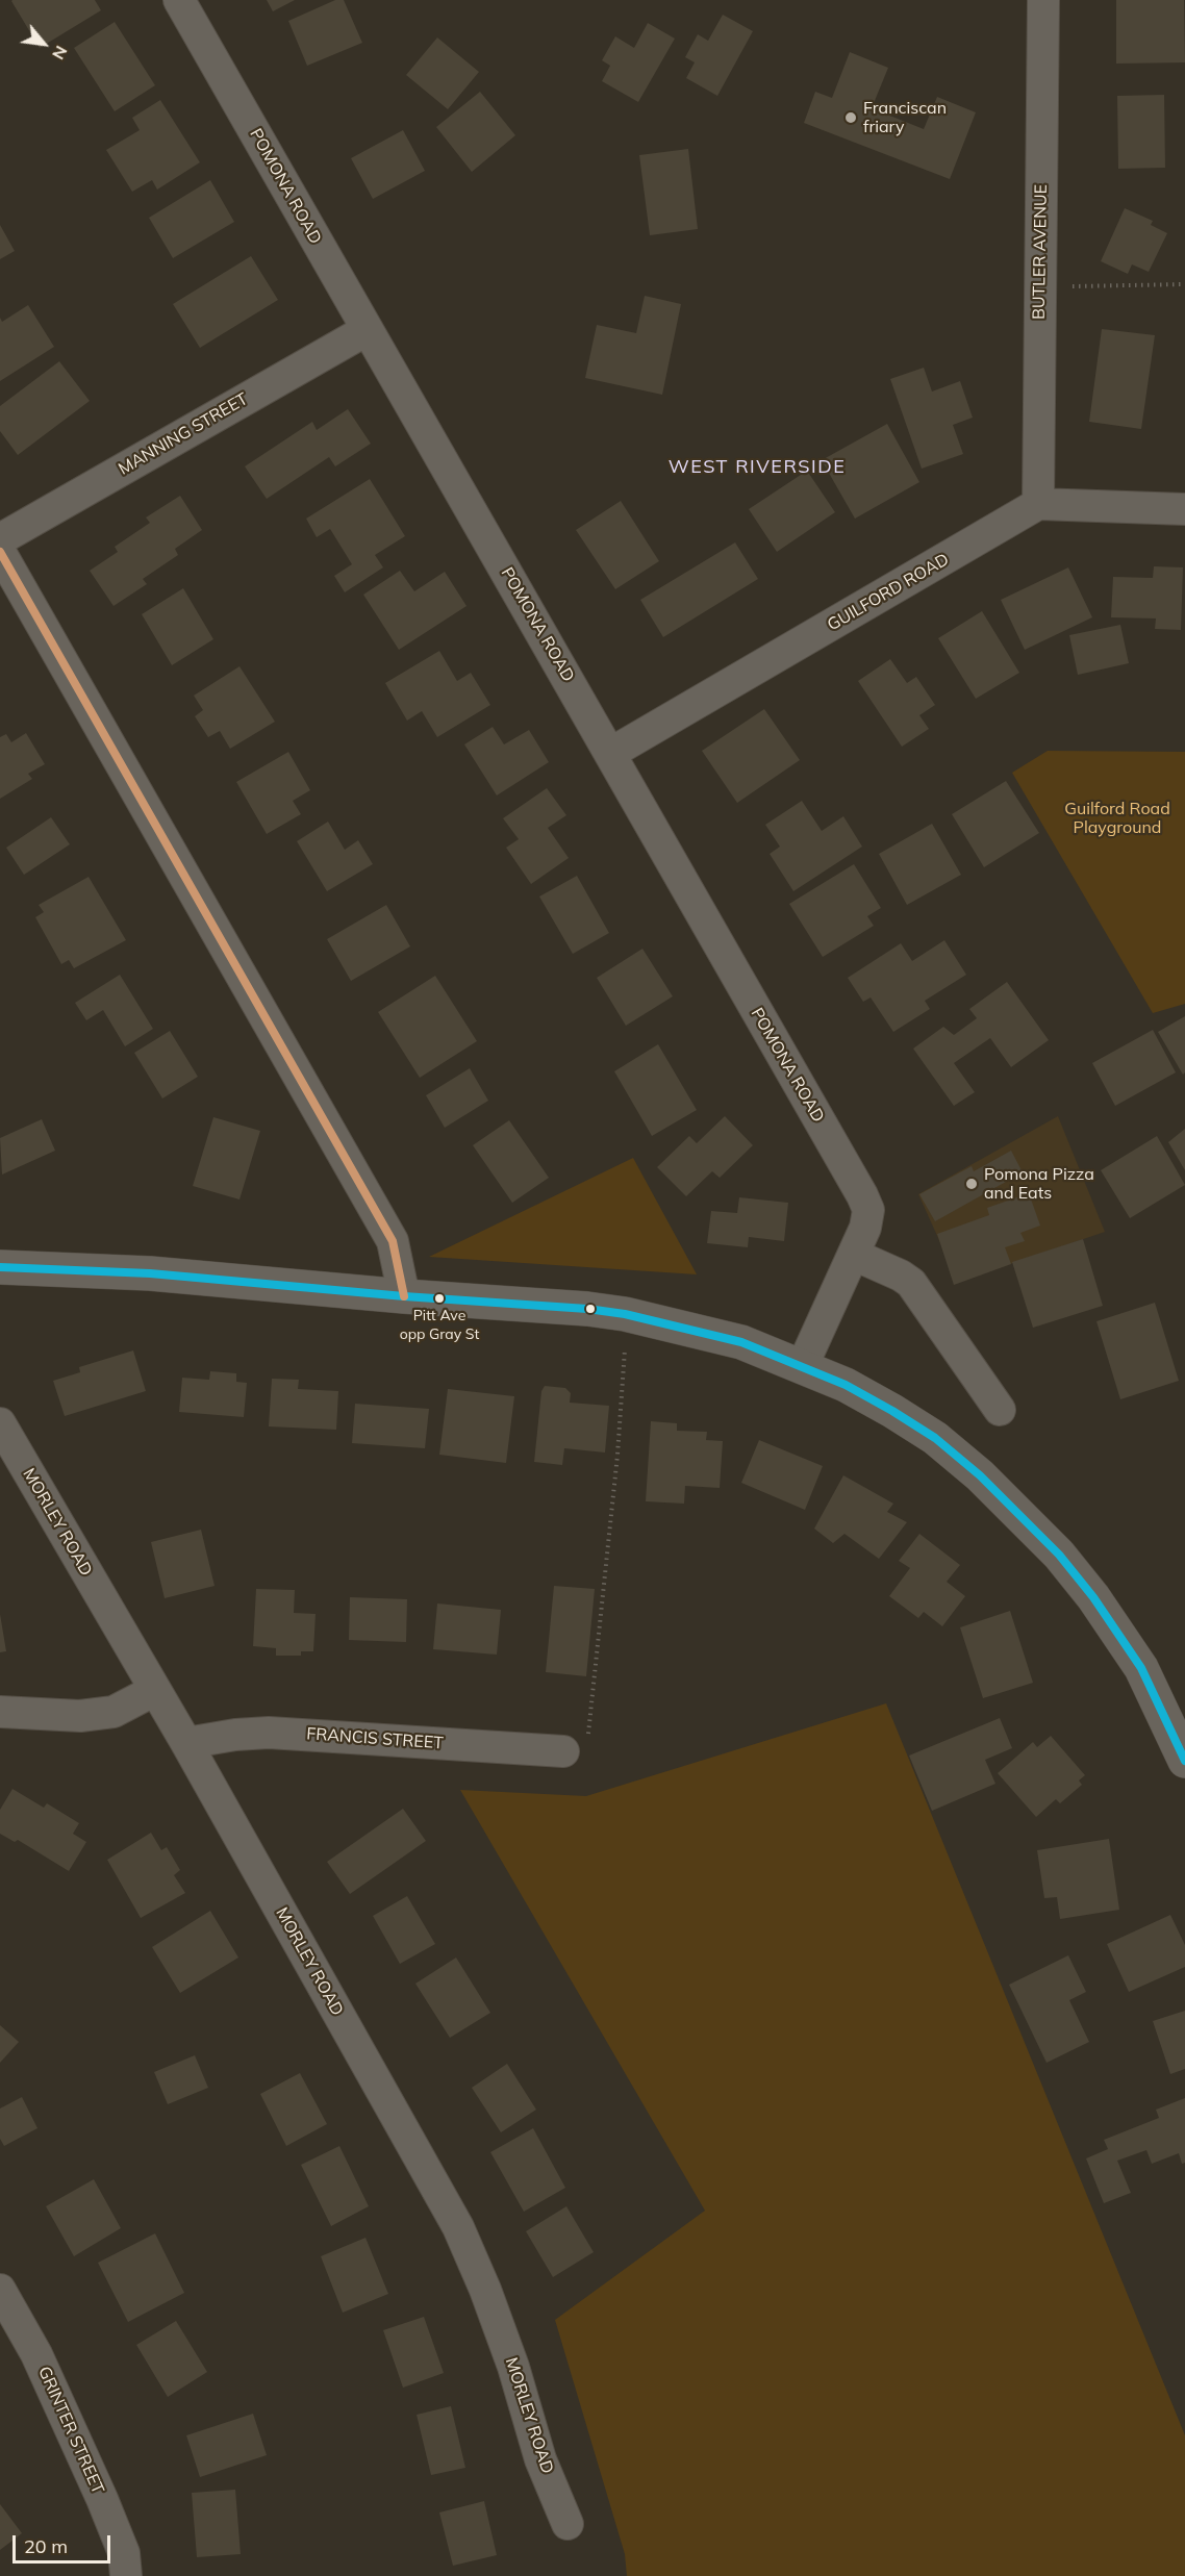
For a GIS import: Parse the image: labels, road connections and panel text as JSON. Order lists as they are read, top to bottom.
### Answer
{
  "streets": {
    "street": [
      "POMONA ROAD",
      "BUTLER AVENUE",
      "MANNING STREET",
      "GUILFORD ROAD",
      "MORLEY ROAD",
      "FRANCIS STREET",
      "GRINTER STREET"
    ]
  },
  "crossings": [
    ["POMONA ROAD", "MANNING STREET"],
    ["POMONA ROAD", "GUILFORD ROAD"],
    ["BUTLER AVENUE", "GUILFORD ROAD"],
    ["MORLEY ROAD", "FRANCIS STREET"]
  ],
  "districts": ["WEST RIVERSIDE"],
  "parks": ["Guilford Road Playground"],
  "places": ["Franciscan friary", "Pomona Pizza and Eats", "Pitt Ave opp Gray St"],
  "scale_bar": "20 m",
  "north": "bottom right"
}
